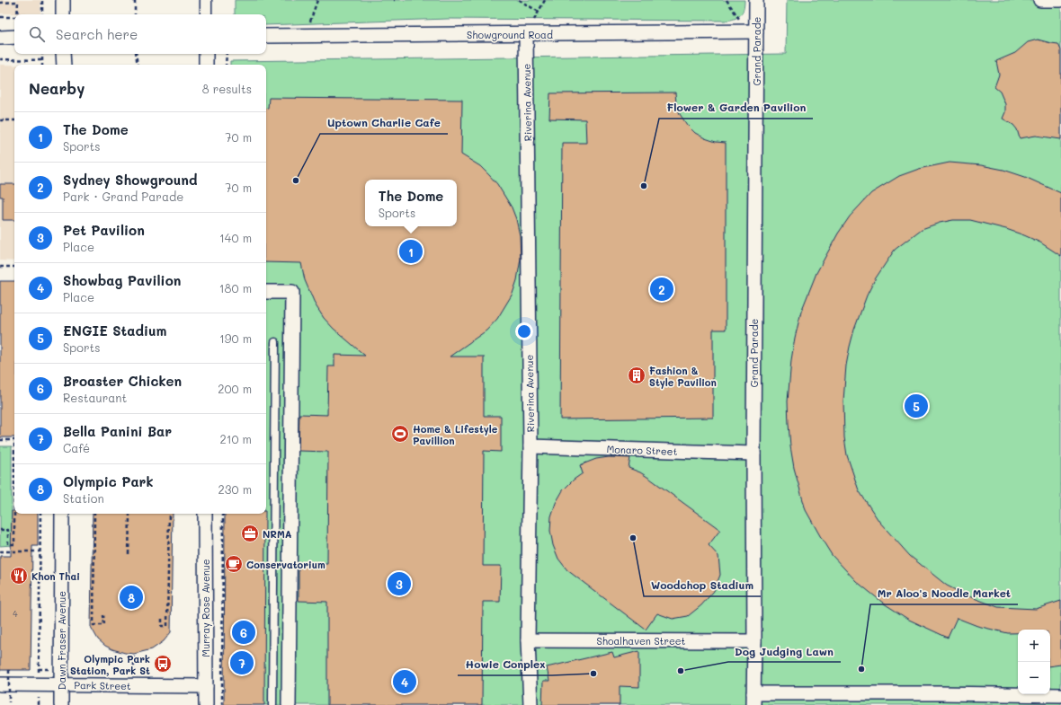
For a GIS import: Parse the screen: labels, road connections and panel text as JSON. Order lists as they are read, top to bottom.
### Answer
{
  "streets": {
    "street": [
      "Showground Road",
      "Grand Parade",
      "Riverina Avenue",
      "Monaro Street",
      "Murray Rose Avenue",
      "Dawn Fraser Avenue",
      "Shoalhaven Street",
      "Park Street"
    ]
  },
  "crossings": [
    ["Showground Road", "Grand Parade"],
    ["Showground Road", "Riverina Avenue"],
    ["Grand Parade", "Monaro Street"],
    ["Grand Parade", "Shoalhaven Street"],
    ["Riverina Avenue", "Monaro Street"],
    ["Riverina Avenue", "Shoalhaven Street"],
    ["Murray Rose Avenue", "Park Street"],
    ["Dawn Fraser Avenue", "Park Street"]
  ],
  "places": {
    "other": [
      "Uptown Charlie Cafe",
      "Flower & Garden Pavilion",
      "Woodchop Stadium",
      "Mr Aloo's Noodle Market",
      "Dog Judging Lawn",
      "Howie Conplex"
    ],
    "building": ["Fashion & Style Pavilion"],
    "sports": ["Home & Lifestyle Pavillion"],
    "office": ["NRMA"],
    "cafe": ["Conservatorium"],
    "restaurant": ["Khon Thai"],
    "bus stop": ["Olympic Park Station, Park St"]
  },
  "house_numbers": ["4"],
  "page": {
    "search": "Search here",
    "heading": ["Nearby", "8 results"],
    "list": [
      {
        "mark": "1",
        "name": "The Dome",
        "note": "Sports",
        "value": "70 m"
      },
      {
        "mark": "2",
        "name": "Sydney Showground",
        "note": "Park · Grand Parade",
        "value": "70 m"
      },
      {
        "mark": "3",
        "name": "Pet Pavilion",
        "note": "Place",
        "value": "140 m"
      },
      {
        "mark": "4",
        "name": "Showbag Pavilion",
        "note": "Place",
        "value": "180 m"
      },
      {
        "mark": "5",
        "name": "ENGIE Stadium",
        "note": "Sports",
        "value": "190 m"
      },
      {
        "mark": "6",
        "name": "Broaster Chicken",
        "note": "Restaurant",
        "value": "200 m"
      },
      {
        "mark": "7",
        "name": "Bella Panini Bar",
        "note": "Café",
        "value": "210 m"
      },
      {
        "mark": "8",
        "name": "Olympic Park",
        "note": "Station",
        "value": "230 m"
      }
    ],
    "popup": ["The Dome", "Sports"],
    "pins": [
      "1",
      "2",
      "5",
      "3",
      "8",
      "6",
      "7",
      "4"
    ],
    "map_buttons": ["+", "−"]
  }
}
